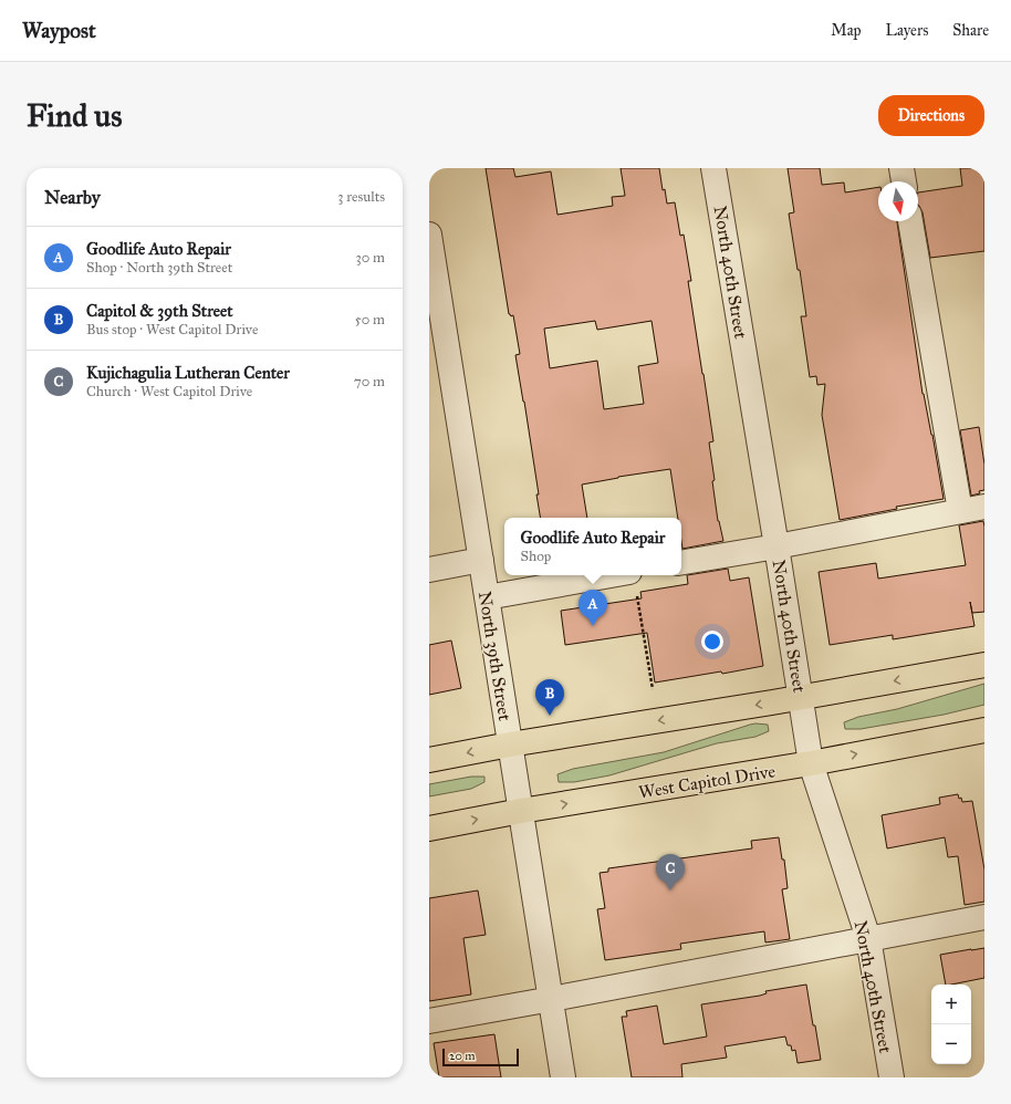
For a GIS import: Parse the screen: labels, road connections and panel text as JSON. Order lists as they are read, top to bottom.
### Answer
{
  "streets": {
    "main road": ["West Capitol Drive"],
    "street": ["North 40th Street", "North 39th Street"]
  },
  "crossings": [
    ["North 40th Street", "West Capitol Drive"],
    ["North 39th Street", "West Capitol Drive"]
  ],
  "scale_bar": "20 m",
  "north": "bottom",
  "page": {
    "header": "Waypost",
    "nav": ["Map", "Layers", "Share"],
    "buttons": "Directions",
    "title": "Find us",
    "heading": ["Nearby", "3 results"],
    "list": [
      {
        "mark": "A",
        "name": "Goodlife Auto Repair",
        "note": "Shop · North 39th Street",
        "value": "30 m"
      },
      {
        "mark": "B",
        "name": "Capitol & 39th Street",
        "note": "Bus stop · West Capitol Drive",
        "value": "50 m"
      },
      {
        "mark": "C",
        "name": "Kujichagulia Lutheran Center",
        "note": "Church · West Capitol Drive",
        "value": "70 m"
      }
    ],
    "popup": ["Goodlife Auto Repair", "Shop"],
    "pins": ["A", "B", "C"],
    "map_buttons": ["+", "−"],
    "scale": "20 m"
  }
}
